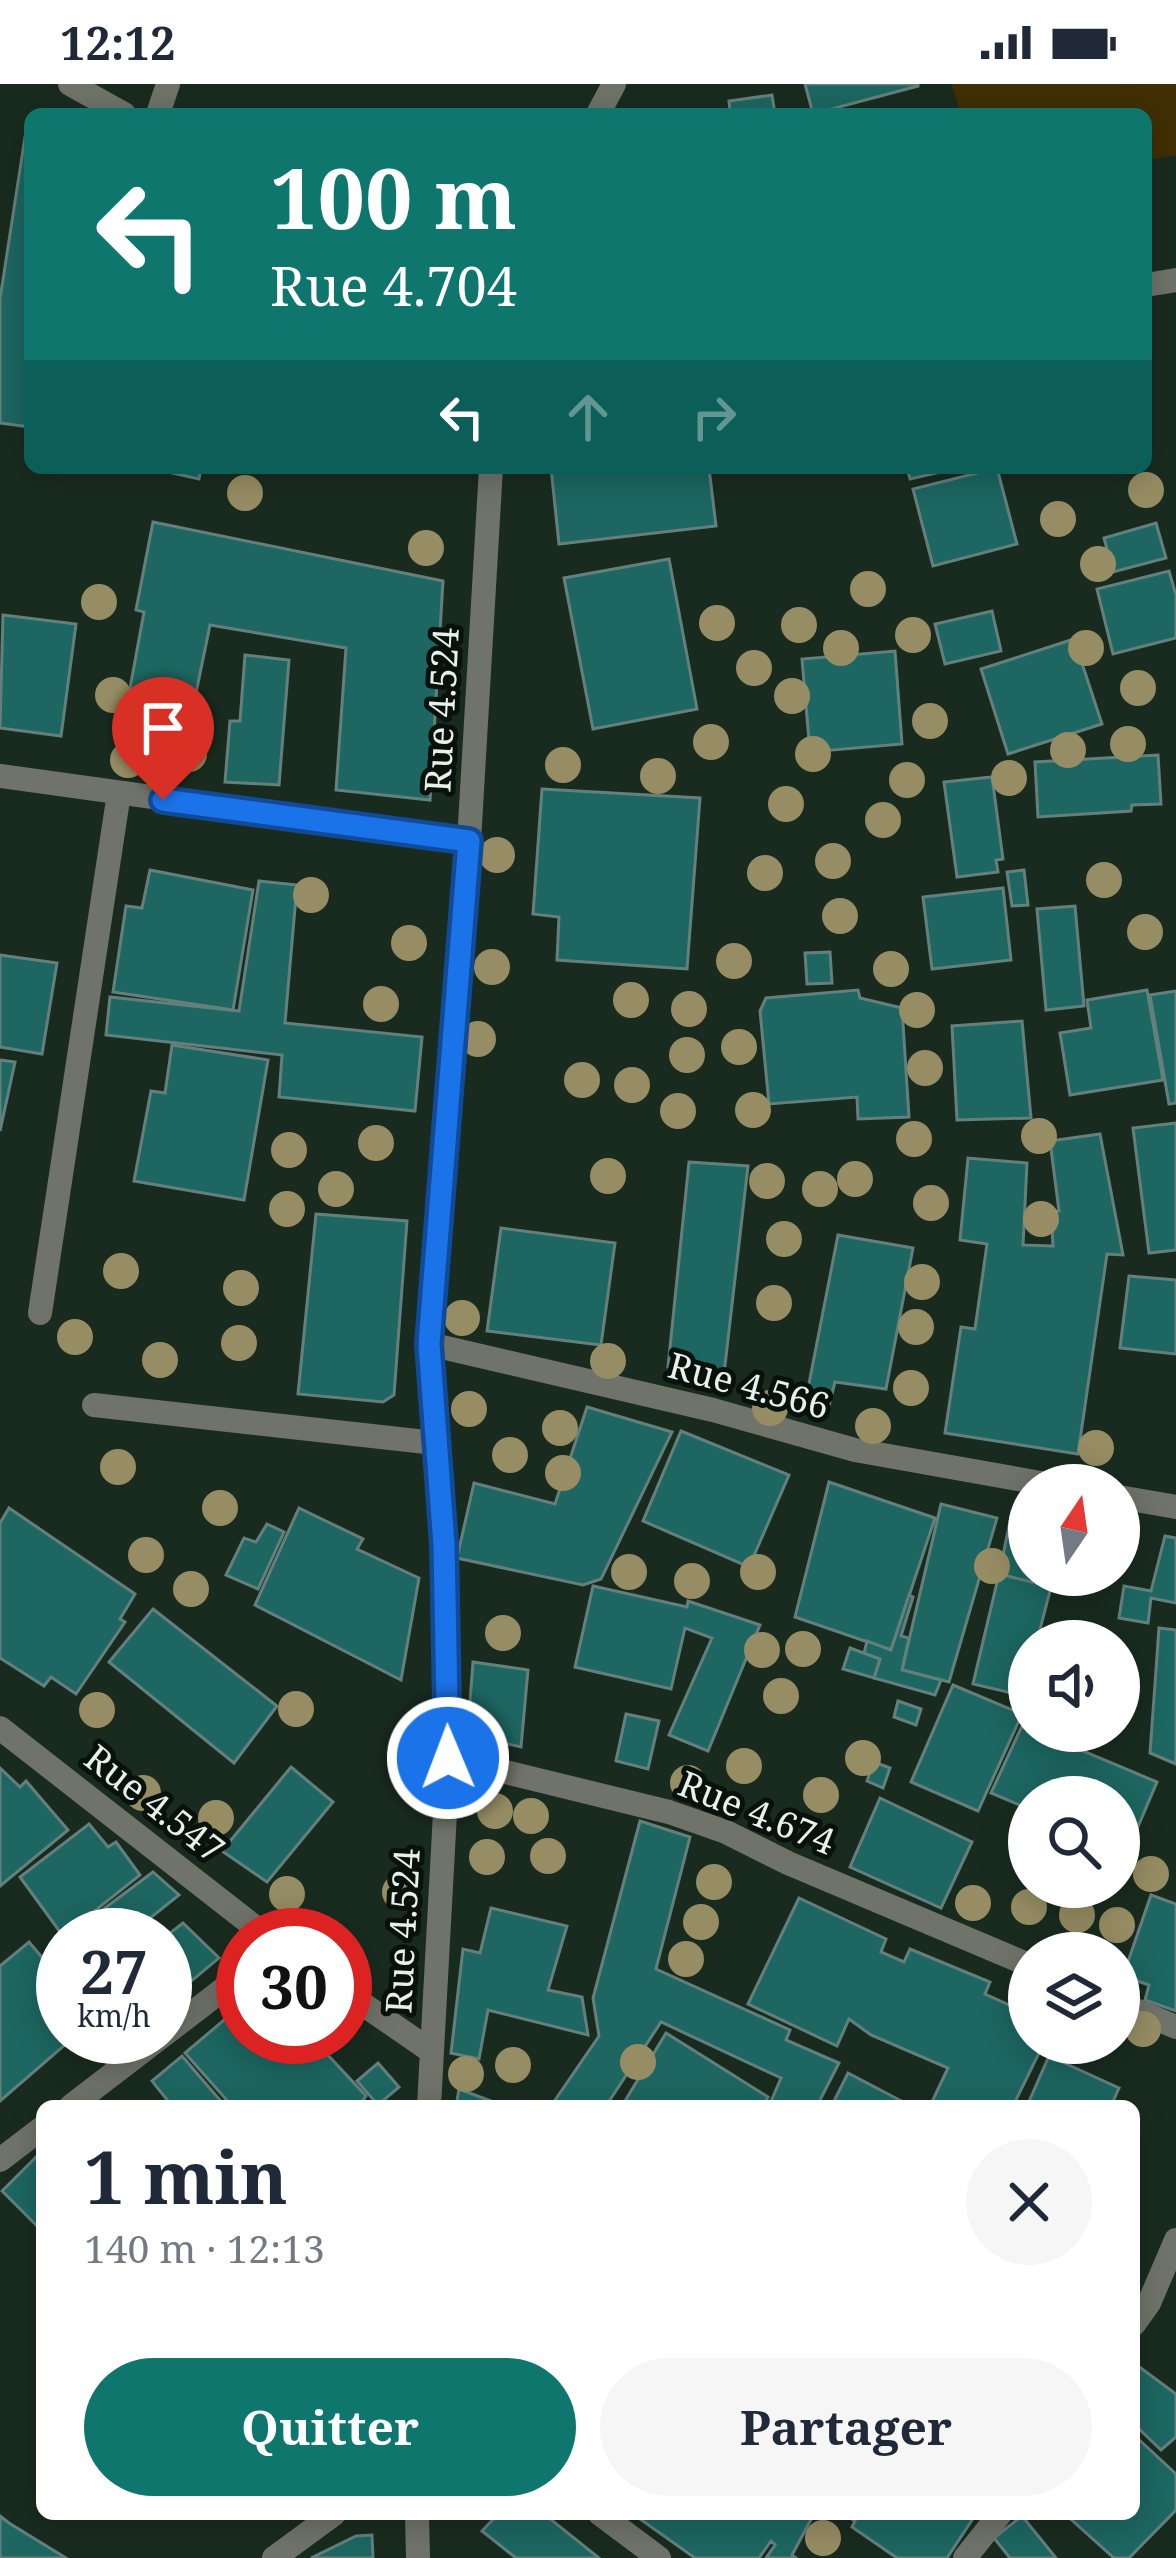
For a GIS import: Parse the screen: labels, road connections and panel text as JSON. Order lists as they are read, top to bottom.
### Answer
{
  "streets": {
    "street": [
      "Rue 4.524",
      "Rue 4.566",
      "Rue 4.547",
      "Rue 4.674"
    ]
  },
  "crossings": [
    ["Rue 4.524", "Rue 4.566"],
    ["Rue 4.524", "Rue 4.674"]
  ],
  "north": "top",
  "page": {
    "status": "12:12",
    "turn": ["100 m", "Rue 4.704"],
    "speed": "27 km/h",
    "limit": "30",
    "heading": ["1 min", "140 m · 12:13"],
    "buttons": ["Quitter", "Partager"]
  }
}
